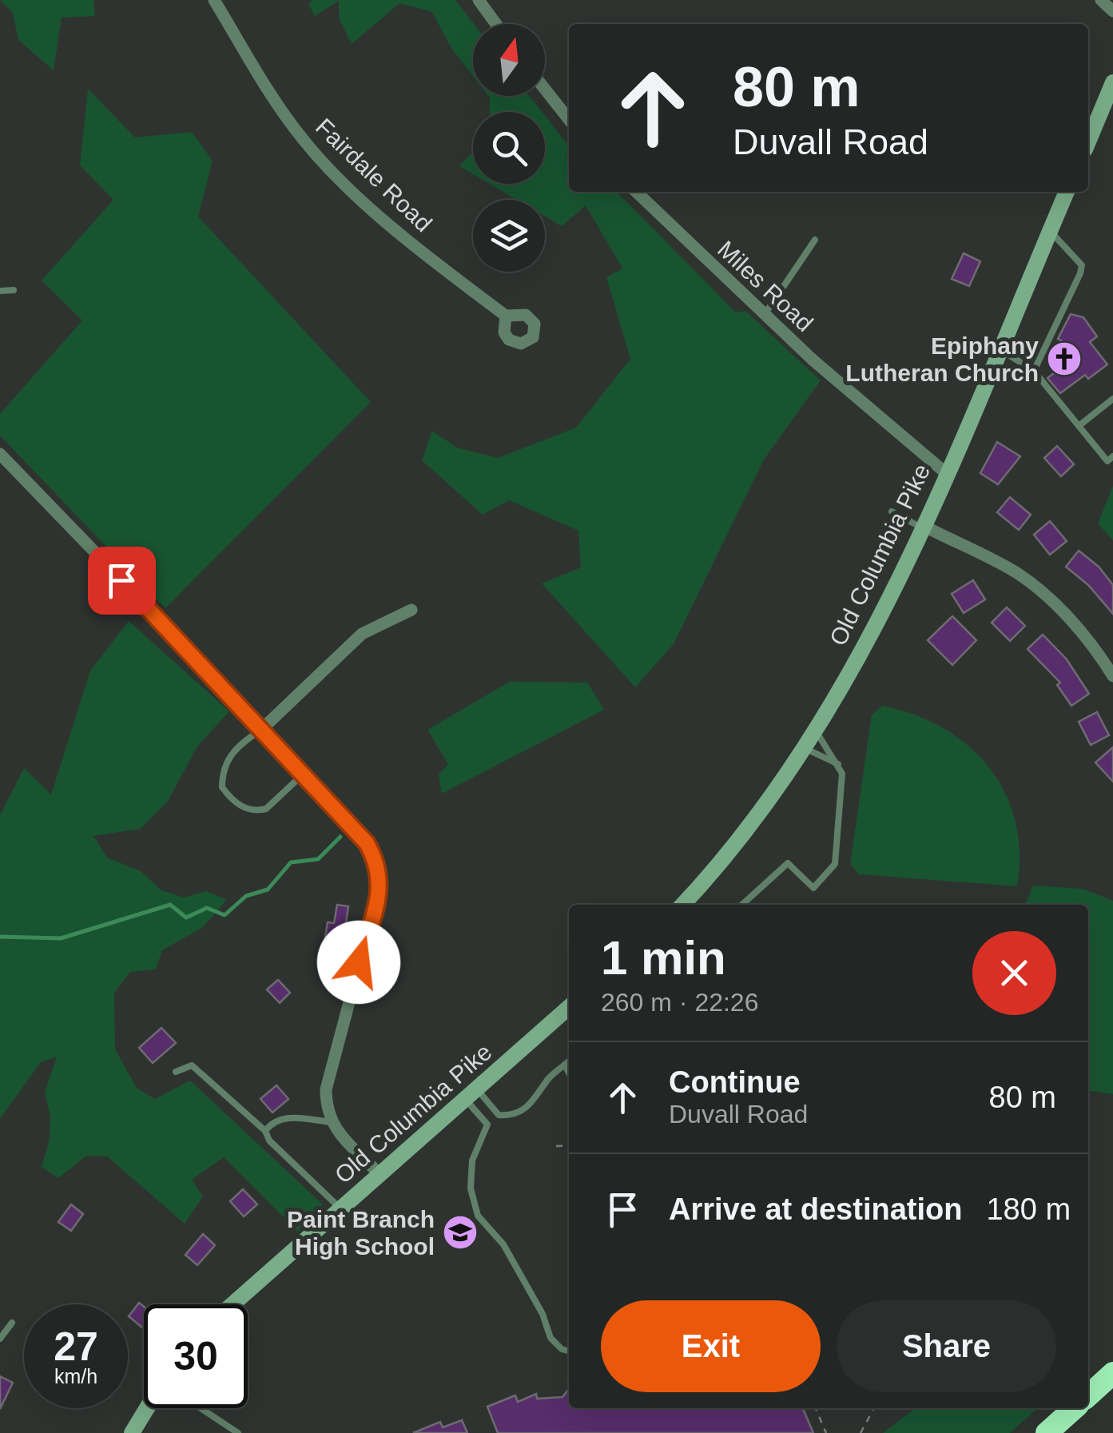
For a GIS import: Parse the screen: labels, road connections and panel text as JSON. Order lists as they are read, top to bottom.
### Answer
{
  "streets": {
    "main road": ["Old Columbia Pike"],
    "street": ["Fairdale Road", "Miles Road"]
  },
  "crossings": [
    ["Miles Road", "Old Columbia Pike"]
  ],
  "places": {
    "church": ["Epiphany Lutheran Church"],
    "school or university": ["Paint Branch High School"]
  },
  "north": "top",
  "page": {
    "turn": ["80 m", "Duvall Road"],
    "heading": ["1 min", "260 m · 22:26"],
    "list": [
      {
        "name": "Continue",
        "note": "Duvall Road",
        "value": "80 m"
      },
      {
        "name": "Arrive at destination",
        "value": "180 m"
      }
    ],
    "buttons": ["Exit", "Share"],
    "speed": "27 km/h",
    "limit": "30"
  }
}
